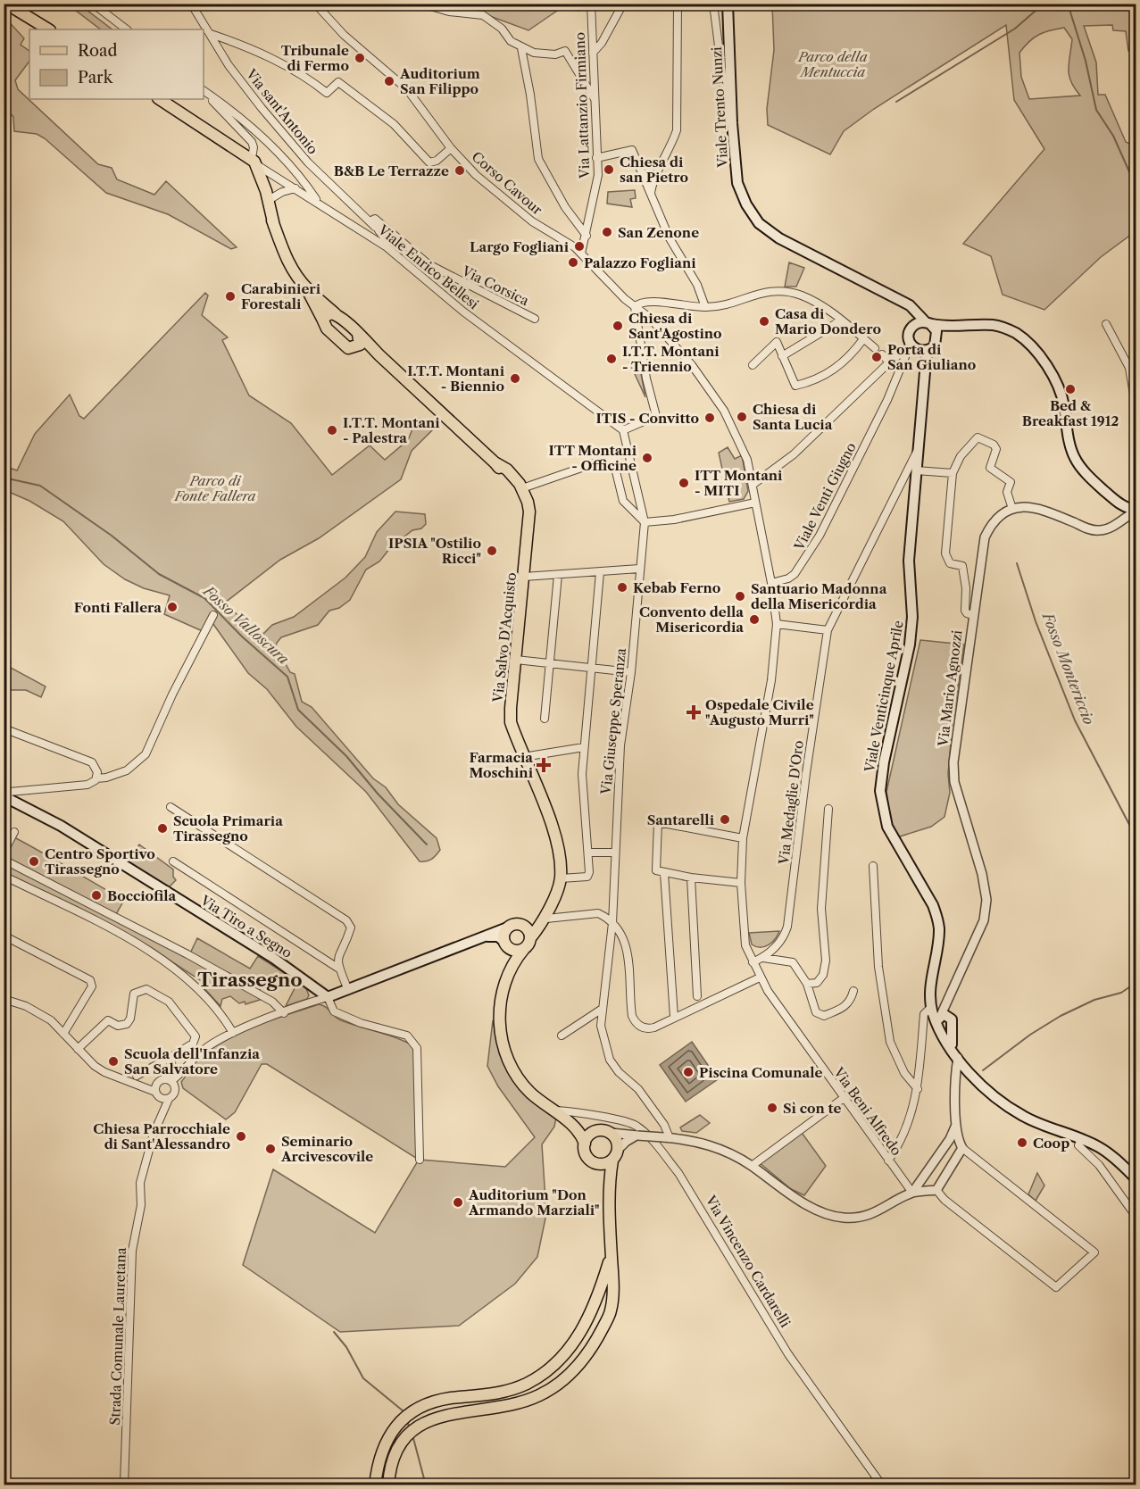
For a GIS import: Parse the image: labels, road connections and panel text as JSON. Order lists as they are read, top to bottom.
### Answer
{
  "streets": {
    "main road": [
      "Viale Trento Nunzi",
      "Viale Enrico Bellesi",
      "Via Salvo D'Acquisto",
      "Viale Venticinque Aprile",
      "Via Tiro a Segno"
    ],
    "street": [
      "Via Lattanzio Firmiano",
      "Via sant'Antonio",
      "Corso Cavour",
      "Via Corsica",
      "Viale Venti Giugno",
      "Via Mario Agnozzi",
      "Via Giuseppe Speranza",
      "Via Medaglie D'Oro",
      "Via Beni Alfredo",
      "Via Vincenzo Cardarelli",
      "Strada Comunale Lauretana"
    ]
  },
  "crossings": [
    ["Via Lattanzio Firmiano", "Corso Cavour"],
    ["Viale Trento Nunzi", "Viale Venti Giugno"],
    ["Viale Trento Nunzi", "Viale Venticinque Aprile"],
    ["Via sant'Antonio", "Via Corsica"],
    ["Viale Enrico Bellesi", "Via Salvo D'Acquisto"],
    ["Viale Enrico Bellesi", "Via Giuseppe Speranza"],
    ["Viale Venti Giugno", "Viale Venticinque Aprile"],
    ["Viale Venti Giugno", "Via Beni Alfredo"],
    ["Viale Venticinque Aprile", "Via Medaglie D'Oro"],
    ["Via Medaglie D'Oro", "Via Beni Alfredo"]
  ],
  "districts": ["Tirassegno"],
  "water": ["Fosso Valloscura", "Fosso Montericcio"],
  "parks": ["Parco della Mentuccia", "Parco di Fonte Fallera"],
  "places": {
    "other": [
      "Tribunale di Fermo",
      "Auditorium San Filippo",
      "Chiesa di san Pietro",
      "B&B Le Terrazze",
      "San Zenone",
      "Largo Fogliani",
      "Palazzo Fogliani",
      "Carabinieri Forestali",
      "Casa di Mario Dondero",
      "Chiesa di Sant'Agostino",
      "Porta di San Giuliano",
      "I.T.T. Montani - Triennio",
      "I.T.T. Montani - Biennio",
      "Bed & Breakfast 1912",
      "Chiesa di Santa Lucia",
      "ITIS - Convitto",
      "I.T.T. Montani - Palestra",
      "ITT Montani - Officine",
      "ITT Montani - MITI",
      "IPSIA \"Ostilio Ricci\"",
      "Kebab Ferno",
      "Santuario Madonna della Misericordia",
      "Fonti Fallera",
      "Convento della Misericordia",
      "Santarelli",
      "Scuola Primaria Tirassegno",
      "Centro Sportivo Tirassegno",
      "Bocciofila",
      "Scuola dell'Infanzia San Salvatore",
      "Piscina Comunale",
      "Sì con te",
      "Chiesa Parrocchiale di Sant'Alessandro",
      "Coop",
      "Seminario Arcivescovile",
      "Auditorium \"Don Armando Marziali\""
    ],
    "health": ["Ospedale Civile \"Augusto Murri\"", "Farmacia Moschini"]
  },
  "legend": ["Road", "Park"]
}
